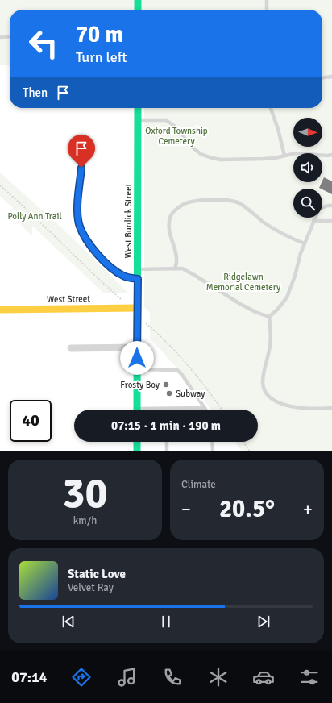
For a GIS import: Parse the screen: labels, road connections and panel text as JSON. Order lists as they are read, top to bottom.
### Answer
{
  "streets": {
    "street": ["West Burdick Street", "West Street"]
  },
  "crossings": [
    ["West Burdick Street", "West Street"]
  ],
  "parks": ["Oxford Township Cemetery", "Polly Ann Trail", "Ridgelawn Memorial Cemetery"],
  "places": ["Frosty Boy", "Subway"],
  "north": "right",
  "page": {
    "turn": ["70 m", "Turn left"],
    "then": "Then",
    "limit": "40",
    "trip": "07:15 · 1 min · 190 m",
    "tile": [
      ["30", "km/h"],
      "Climate"
    ],
    "heat": ["−", "20.5°", "+"],
    "song": ["Static Love", "Velvet Ray"],
    "tabs": "07:14"
  }
}
